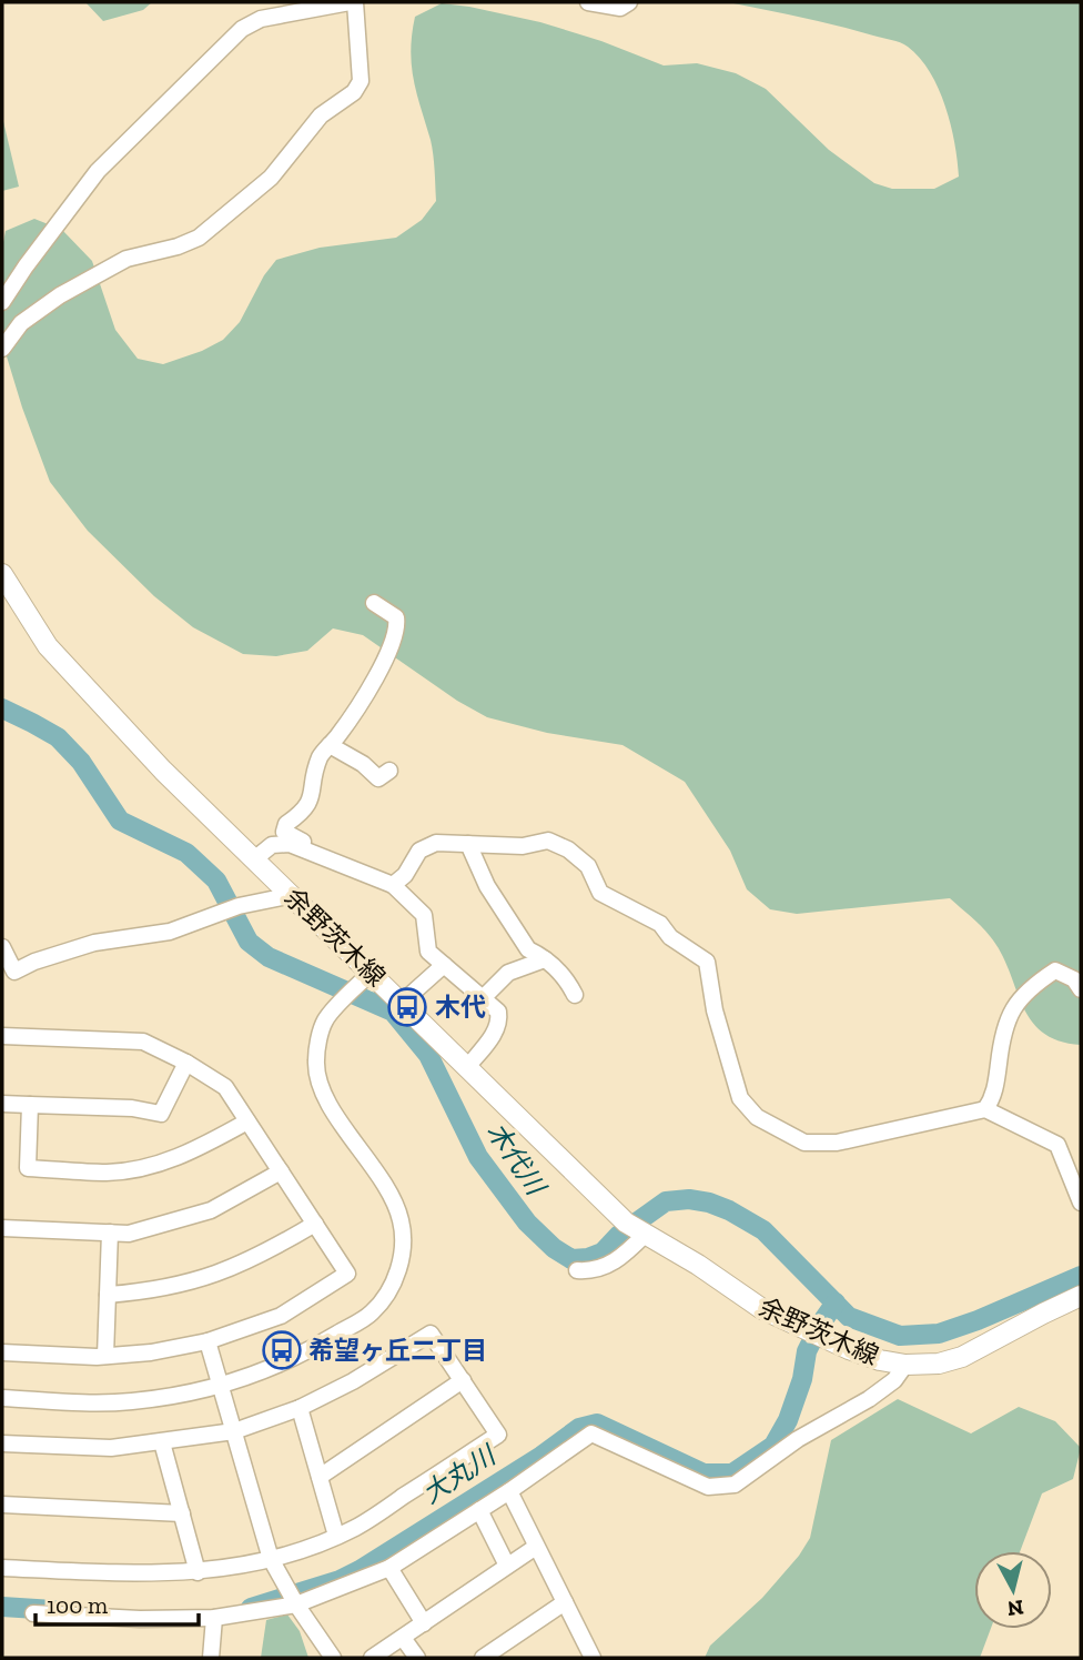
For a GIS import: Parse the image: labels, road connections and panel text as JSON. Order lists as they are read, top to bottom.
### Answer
{
  "streets": {
    "main road": ["余野茨木線"]
  },
  "water": ["木代川", "大丸川"],
  "places": {
    "bus stop": ["木代", "希望ヶ丘二丁目"]
  },
  "scale_bar": "100 m",
  "north": "bottom"
}
